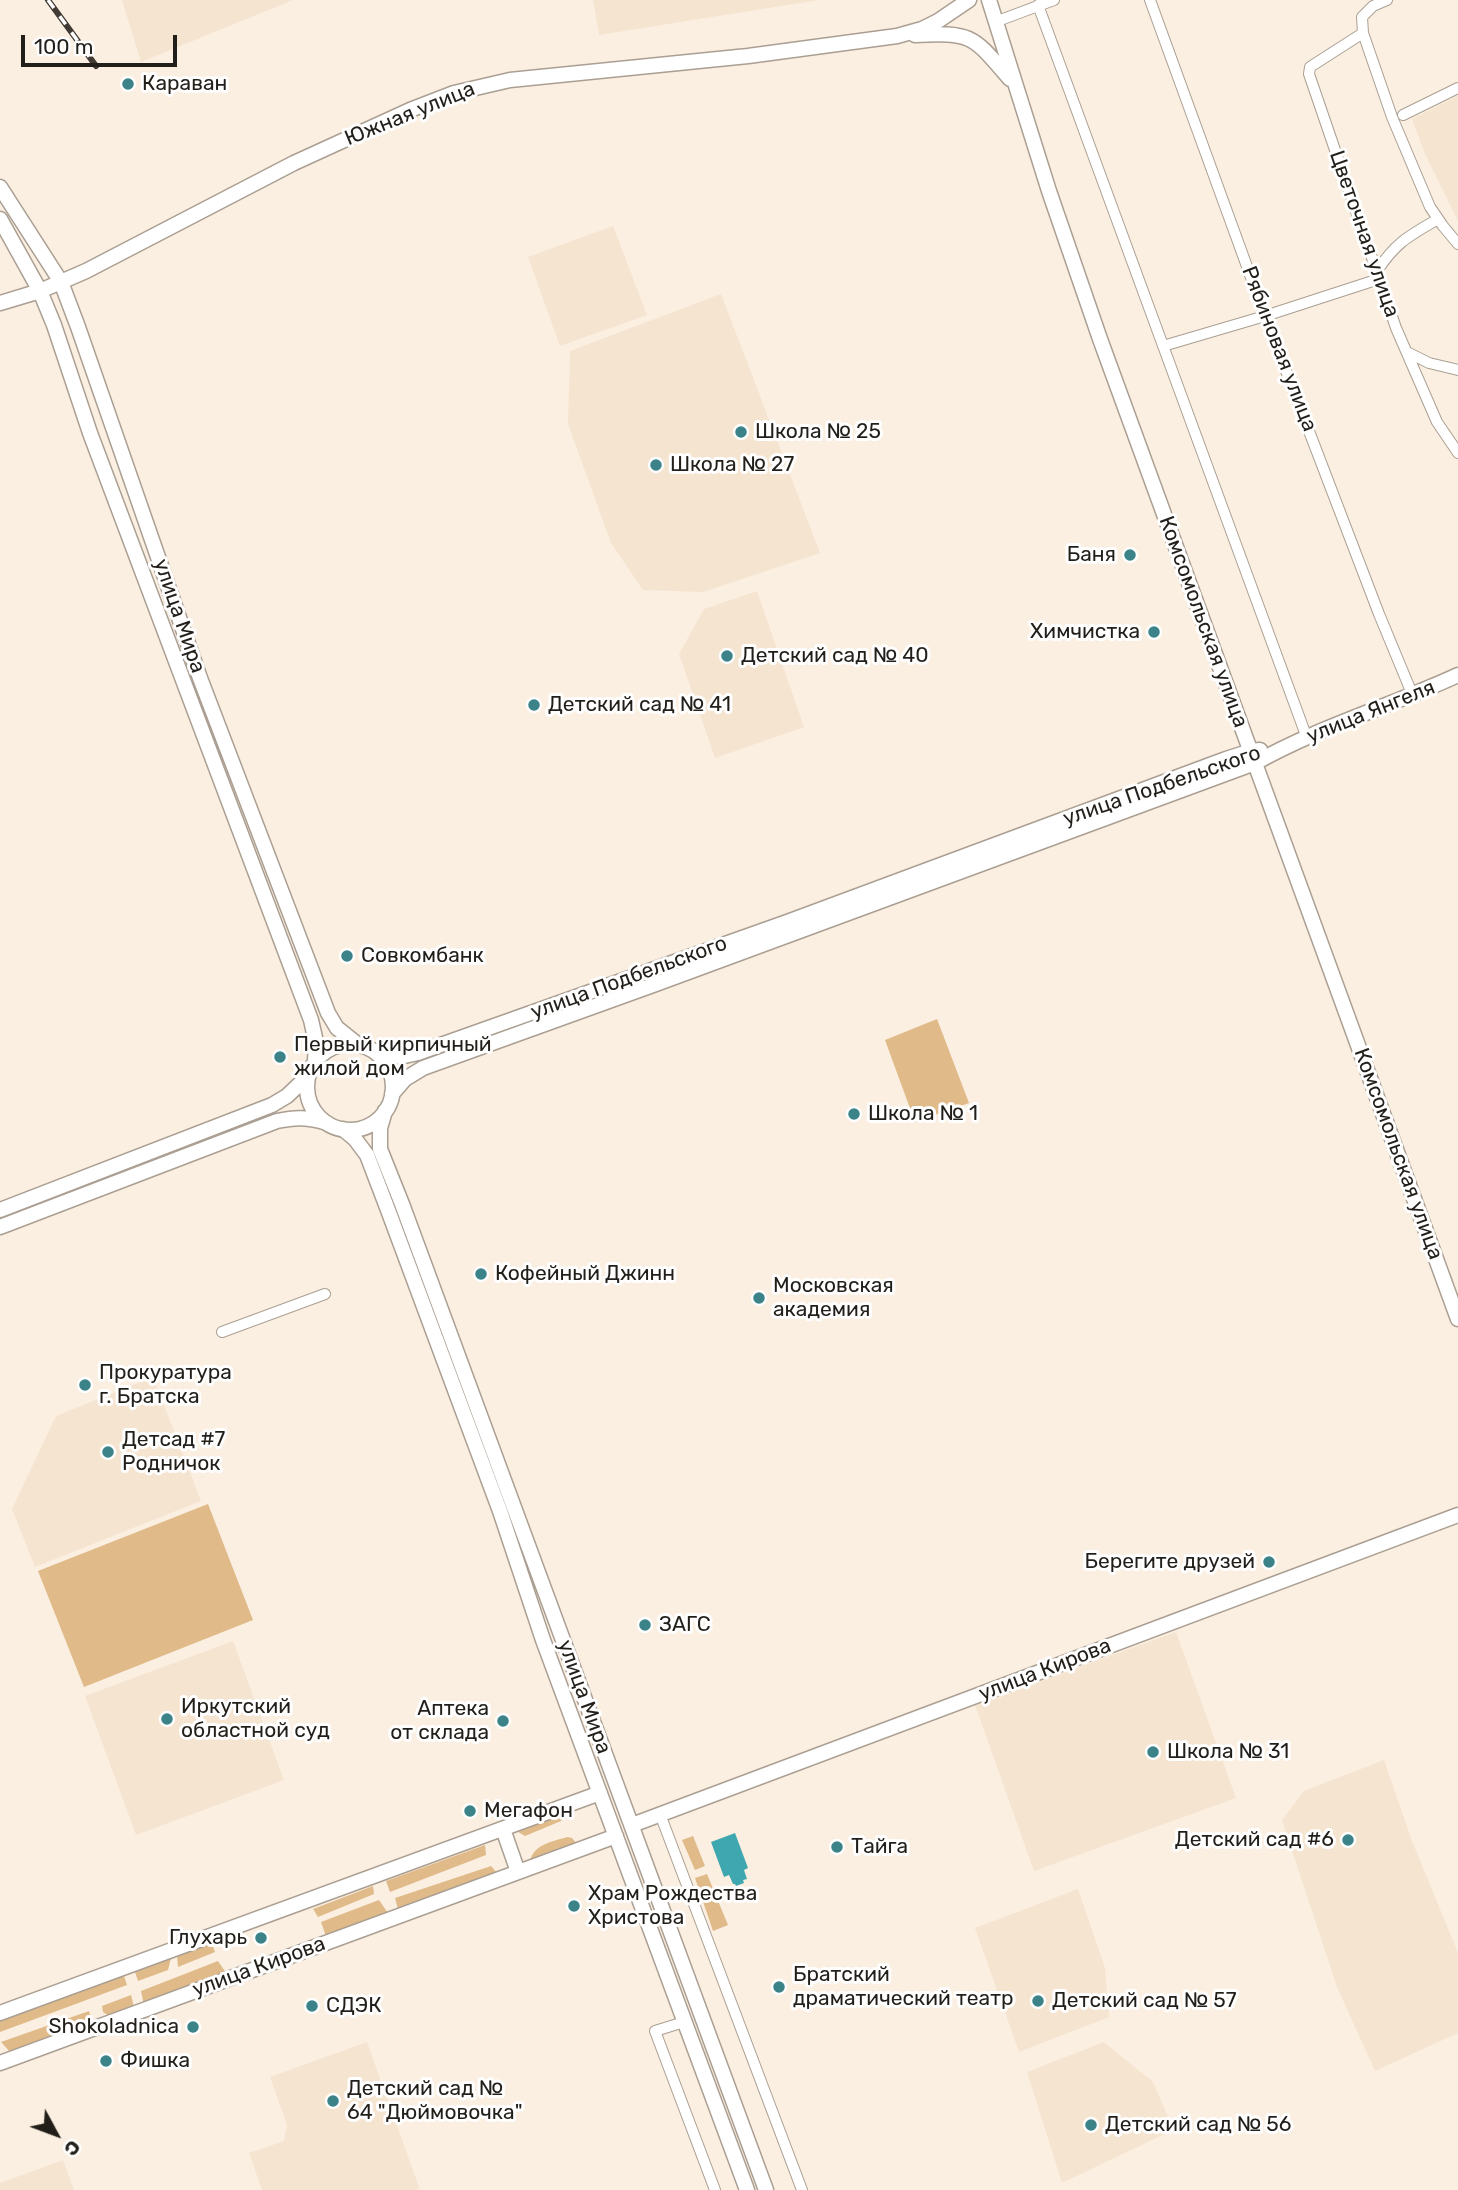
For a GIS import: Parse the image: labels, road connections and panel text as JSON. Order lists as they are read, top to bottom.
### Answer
{
  "streets": {
    "main road": [
      "Южная улица",
      "улица Мира",
      "Комсомольская улица",
      "улица Янгеля",
      "улица Подбельского",
      "улица Кирова"
    ],
    "street": ["Цветочная улица", "Рябиновая улица"]
  },
  "crossings": [
    ["Южная улица", "улица Мира"],
    ["Рябиновая улица", "улица Янгеля"],
    ["улица Мира", "улица Подбельского"],
    ["улица Мира", "улица Кирова"],
    ["Комсомольская улица", "улица Подбельского"],
    ["улица Янгеля", "улица Подбельского"]
  ],
  "places": [
    "Караван",
    "Школа № 25",
    "Школа № 27",
    "Баня",
    "Химчистка",
    "Детский сад № 40",
    "Детский сад № 41",
    "Совкомбанк",
    "Первый кирпичный жилой дом",
    "Школа № 1",
    "Кофейный Джинн",
    "Московская академия",
    "Прокуратура г. Братска",
    "Детсад #7 Родничок",
    "Берегите друзей",
    "ЗАГС",
    "Иркутский областной суд",
    "Аптека от склада",
    "Школа № 31",
    "Мегафон",
    "Детский сад #6",
    "Тайга",
    "Храм Рождества Христова",
    "Глухарь",
    "Братский драматический театр",
    "Детский сад № 57",
    "СДЭК",
    "Shokoladnica",
    "Фишка",
    "Детский сад № 64 \"Дюймовочка\"",
    "Детский сад № 56"
  ],
  "scale_bar": "100 m",
  "north": "bottom right"
}
